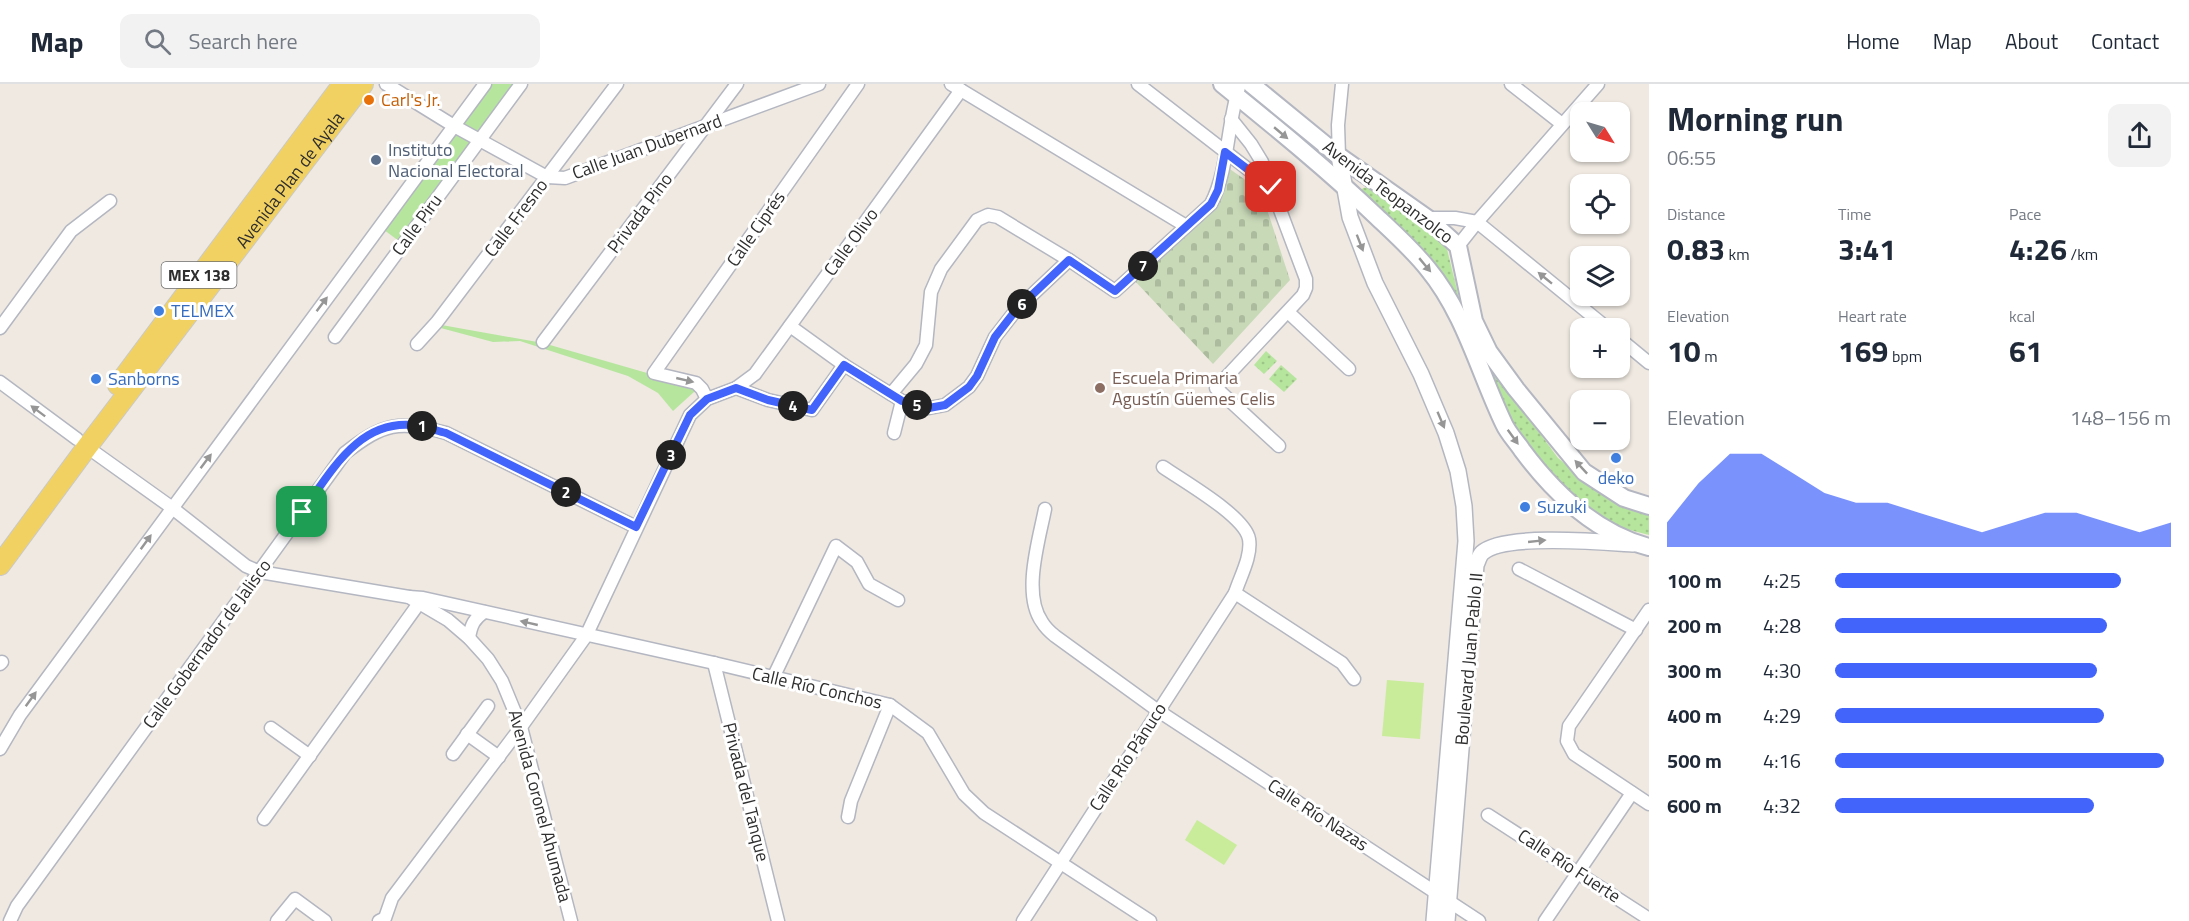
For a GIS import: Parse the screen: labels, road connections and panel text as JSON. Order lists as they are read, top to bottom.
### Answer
{
  "streets": {
    "main road": ["Avenida Plan de Ayala", "Avenida Teopanzolco", "MEX 138"],
    "street": [
      "Calle Juan Dubernard",
      "Privada Pino",
      "Calle Fresno",
      "Calle Piru",
      "Calle Ciprés",
      "Calle Olivo",
      "Calle Gobernador de Jalisco",
      "Boulevard Juan Pablo II",
      "Calle Río Conchos",
      "Calle Río Pánuco",
      "Privada del Tanque",
      "Avenida Coronel Ahumada",
      "Calle Río Nazas",
      "Calle Río Fuerte"
    ]
  },
  "crossings": [
    ["Calle Juan Dubernard", "Privada Pino"],
    ["Calle Juan Dubernard", "Calle Fresno"],
    ["Calle Juan Dubernard", "Calle Piru"],
    ["Avenida Plan de Ayala", "Avenida Coronel Ahumada"],
    ["Avenida Teopanzolco", "Boulevard Juan Pablo II"],
    ["Calle Ciprés", "Calle Olivo"],
    ["Calle Gobernador de Jalisco", "Avenida Coronel Ahumada"],
    ["Boulevard Juan Pablo II", "Calle Río Nazas"],
    ["Calle Río Conchos", "Calle Río Pánuco"],
    ["Calle Río Conchos", "Privada del Tanque"],
    ["Calle Río Conchos", "Avenida Coronel Ahumada"],
    ["Calle Río Pánuco", "Calle Río Nazas"]
  ],
  "one_way": ["Calle Ciprés"],
  "places": [
    "Carl's Jr.",
    "Instituto Nacional Electoral",
    "TELMEX",
    "Sanborns",
    "Escuela Primaria Agustín Güemes Celis",
    "deko",
    "Suzuki"
  ],
  "north": "bottom right",
  "page": {
    "header": "Map",
    "search": "Search here",
    "nav": [
      "Home",
      "Map",
      "About",
      "Contact"
    ],
    "heading": ["Morning run", "06:55"],
    "map_buttons": ["+", "−"],
    "stats": [
      ["Distance", "0.83 km"],
      ["Time", "3:41"],
      ["Pace", "4:26 /km"],
      ["Elevation", "10 m"],
      ["Heart rate", "169 bpm"],
      ["kcal", "61"]
    ],
    "pins": [
      "7",
      "6",
      "5",
      "4",
      "1",
      "3",
      "2"
    ],
    "chart": ["Elevation", "148–156 m"],
    "list": [
      {
        "name": "100 m",
        "note": "4:25"
      },
      {
        "name": "200 m",
        "note": "4:28"
      },
      {
        "name": "300 m",
        "note": "4:30"
      },
      {
        "name": "400 m",
        "note": "4:29"
      },
      {
        "name": "500 m",
        "note": "4:16"
      },
      {
        "name": "600 m",
        "note": "4:32"
      }
    ]
  }
}
